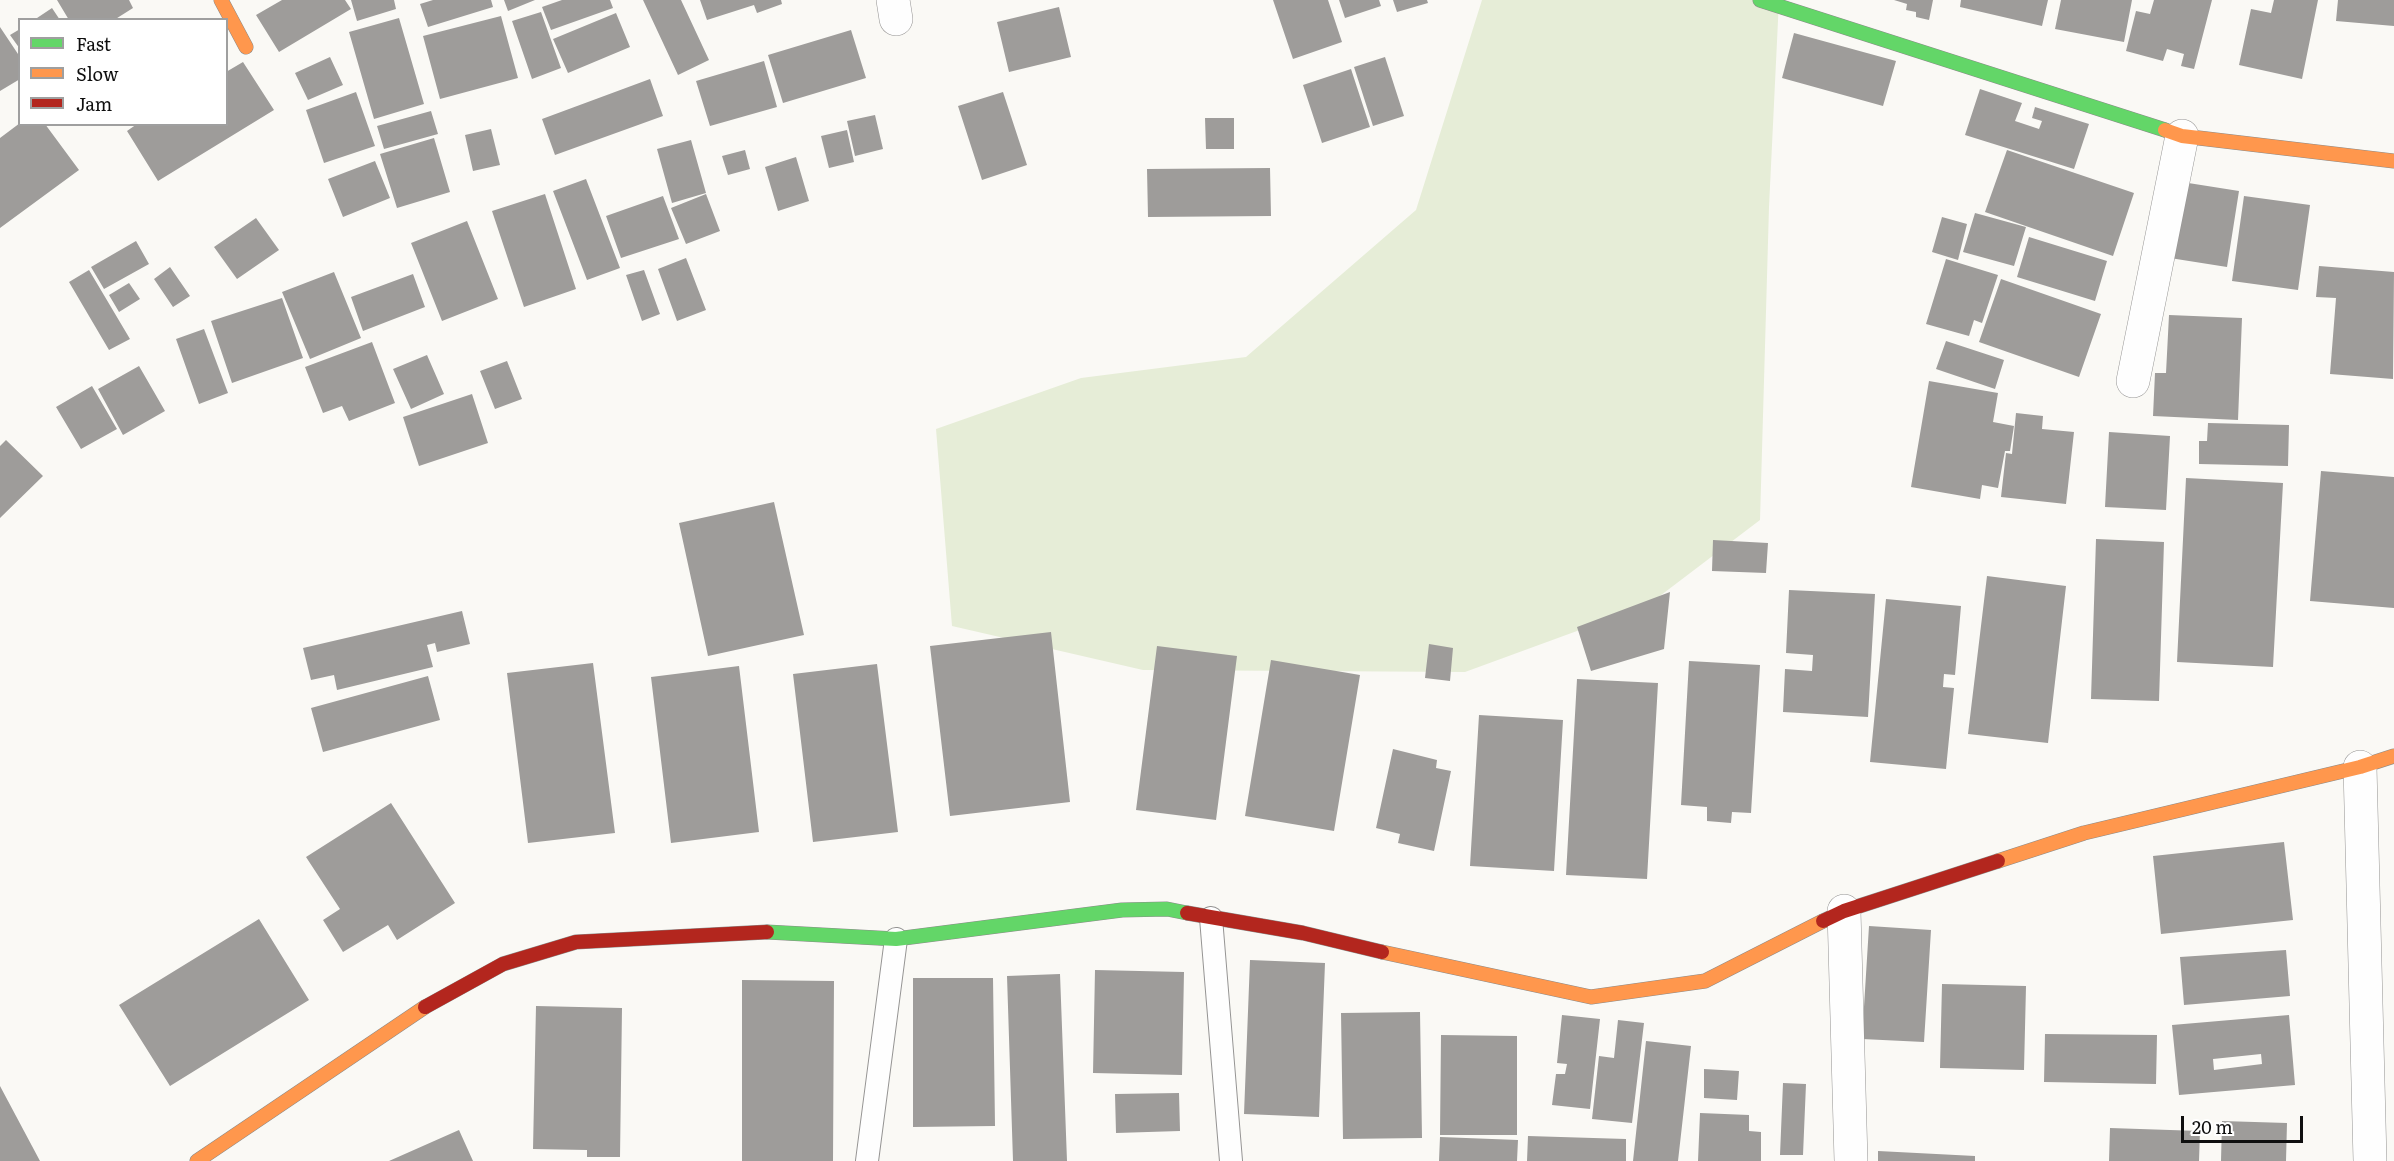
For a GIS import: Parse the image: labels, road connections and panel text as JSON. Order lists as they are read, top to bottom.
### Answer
{
  "legend": ["Fast", "Slow", "Jam"],
  "scale_bar": "20 m"
}
